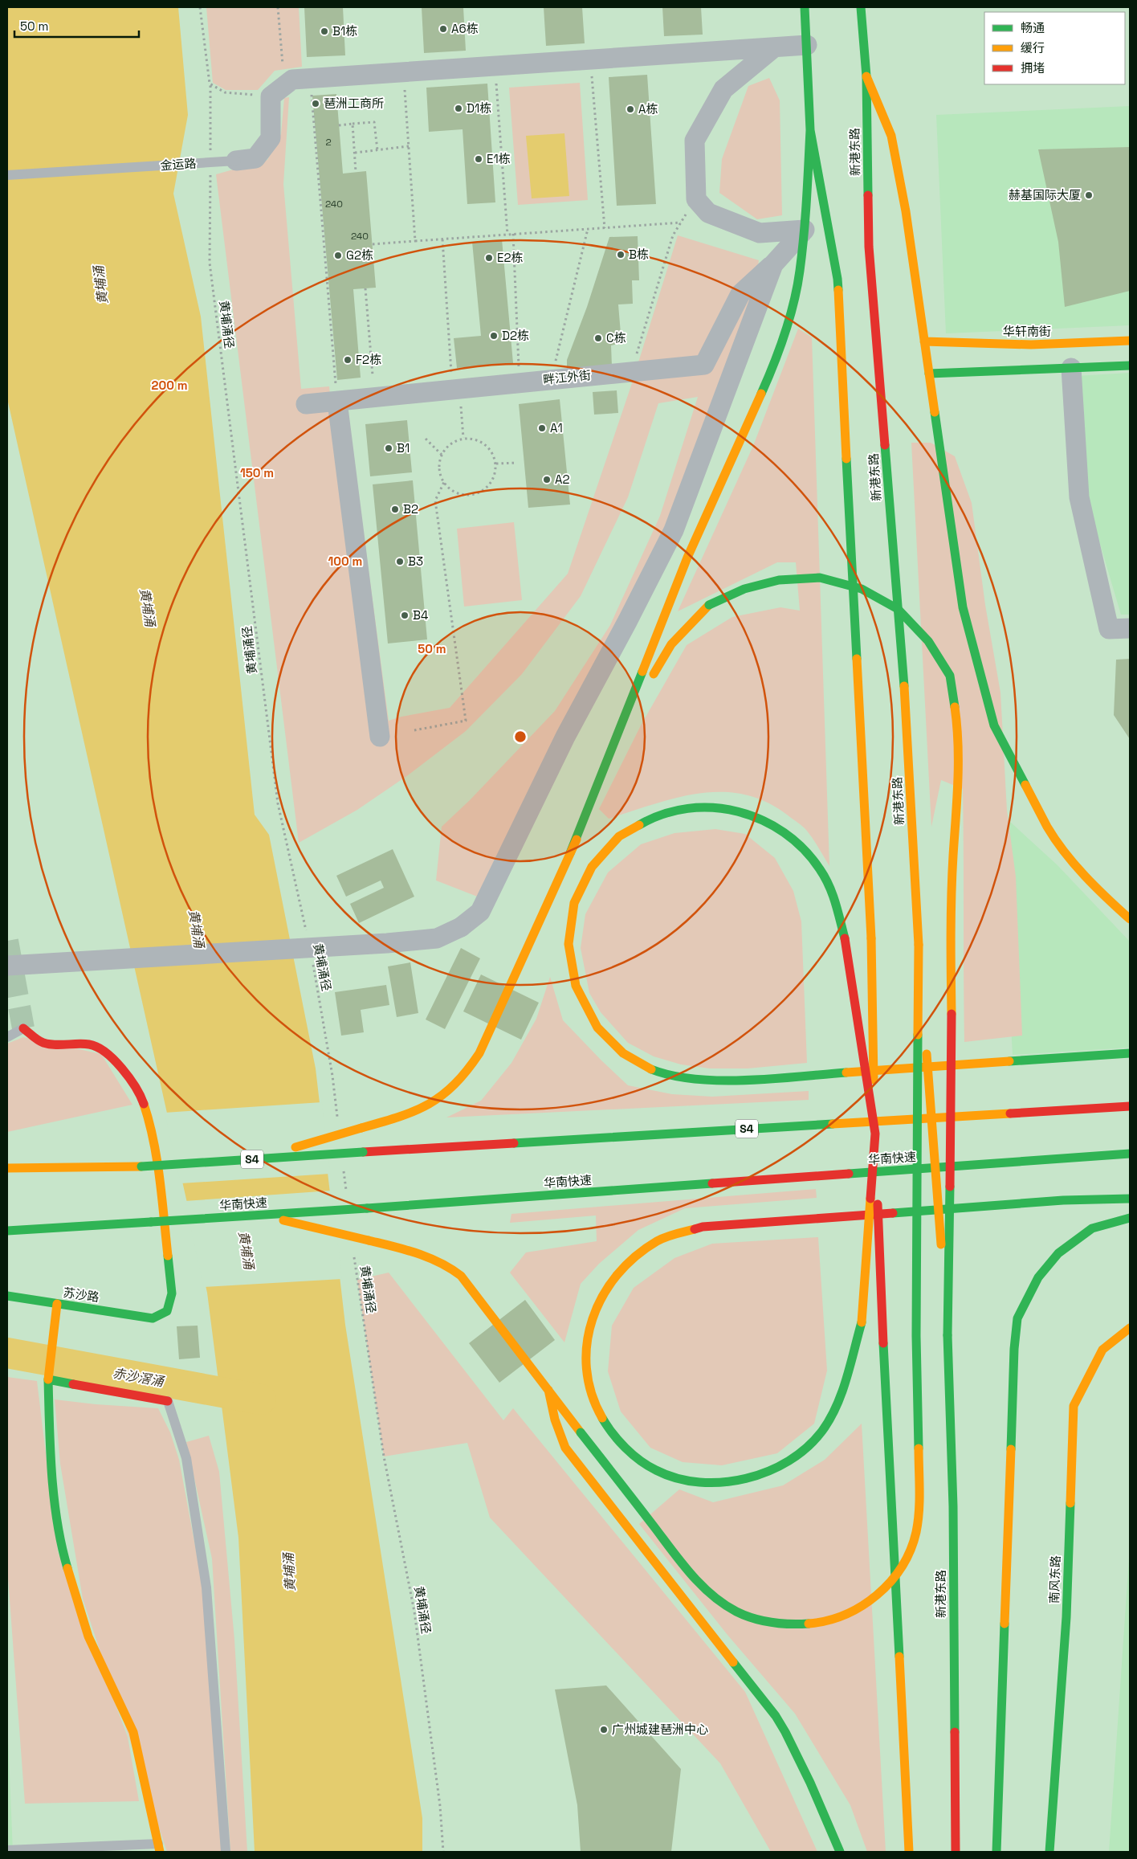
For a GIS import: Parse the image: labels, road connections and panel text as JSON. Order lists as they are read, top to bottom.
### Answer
{
  "streets": {
    "main road": [
      "新港东路",
      "华轩南街",
      "S4",
      "华南快速",
      "苏沙路",
      "南风东路"
    ],
    "street": ["金运路", "畔江外街"],
    "path": ["黄埔涌径"]
  },
  "water": ["黄埔涌", "赤沙滘涌"],
  "places": [
    "A6栋",
    "B1栋",
    "琶洲工商所",
    "D1栋",
    "A栋",
    "E1栋",
    "赫基国际大厦",
    "B栋",
    "G2栋",
    "E2栋",
    "D2栋",
    "C栋",
    "F2栋",
    "A1",
    "B1",
    "A2",
    "B2",
    "B3",
    "B4",
    "广州城建琶洲中心"
  ],
  "house_numbers": ["2", "240", "240"],
  "legend": ["畅通", "缓行", "拥堵"],
  "scale_bar": "50 m",
  "rings": [
    "200 m",
    "150 m",
    "100 m",
    "50 m"
  ]
}
